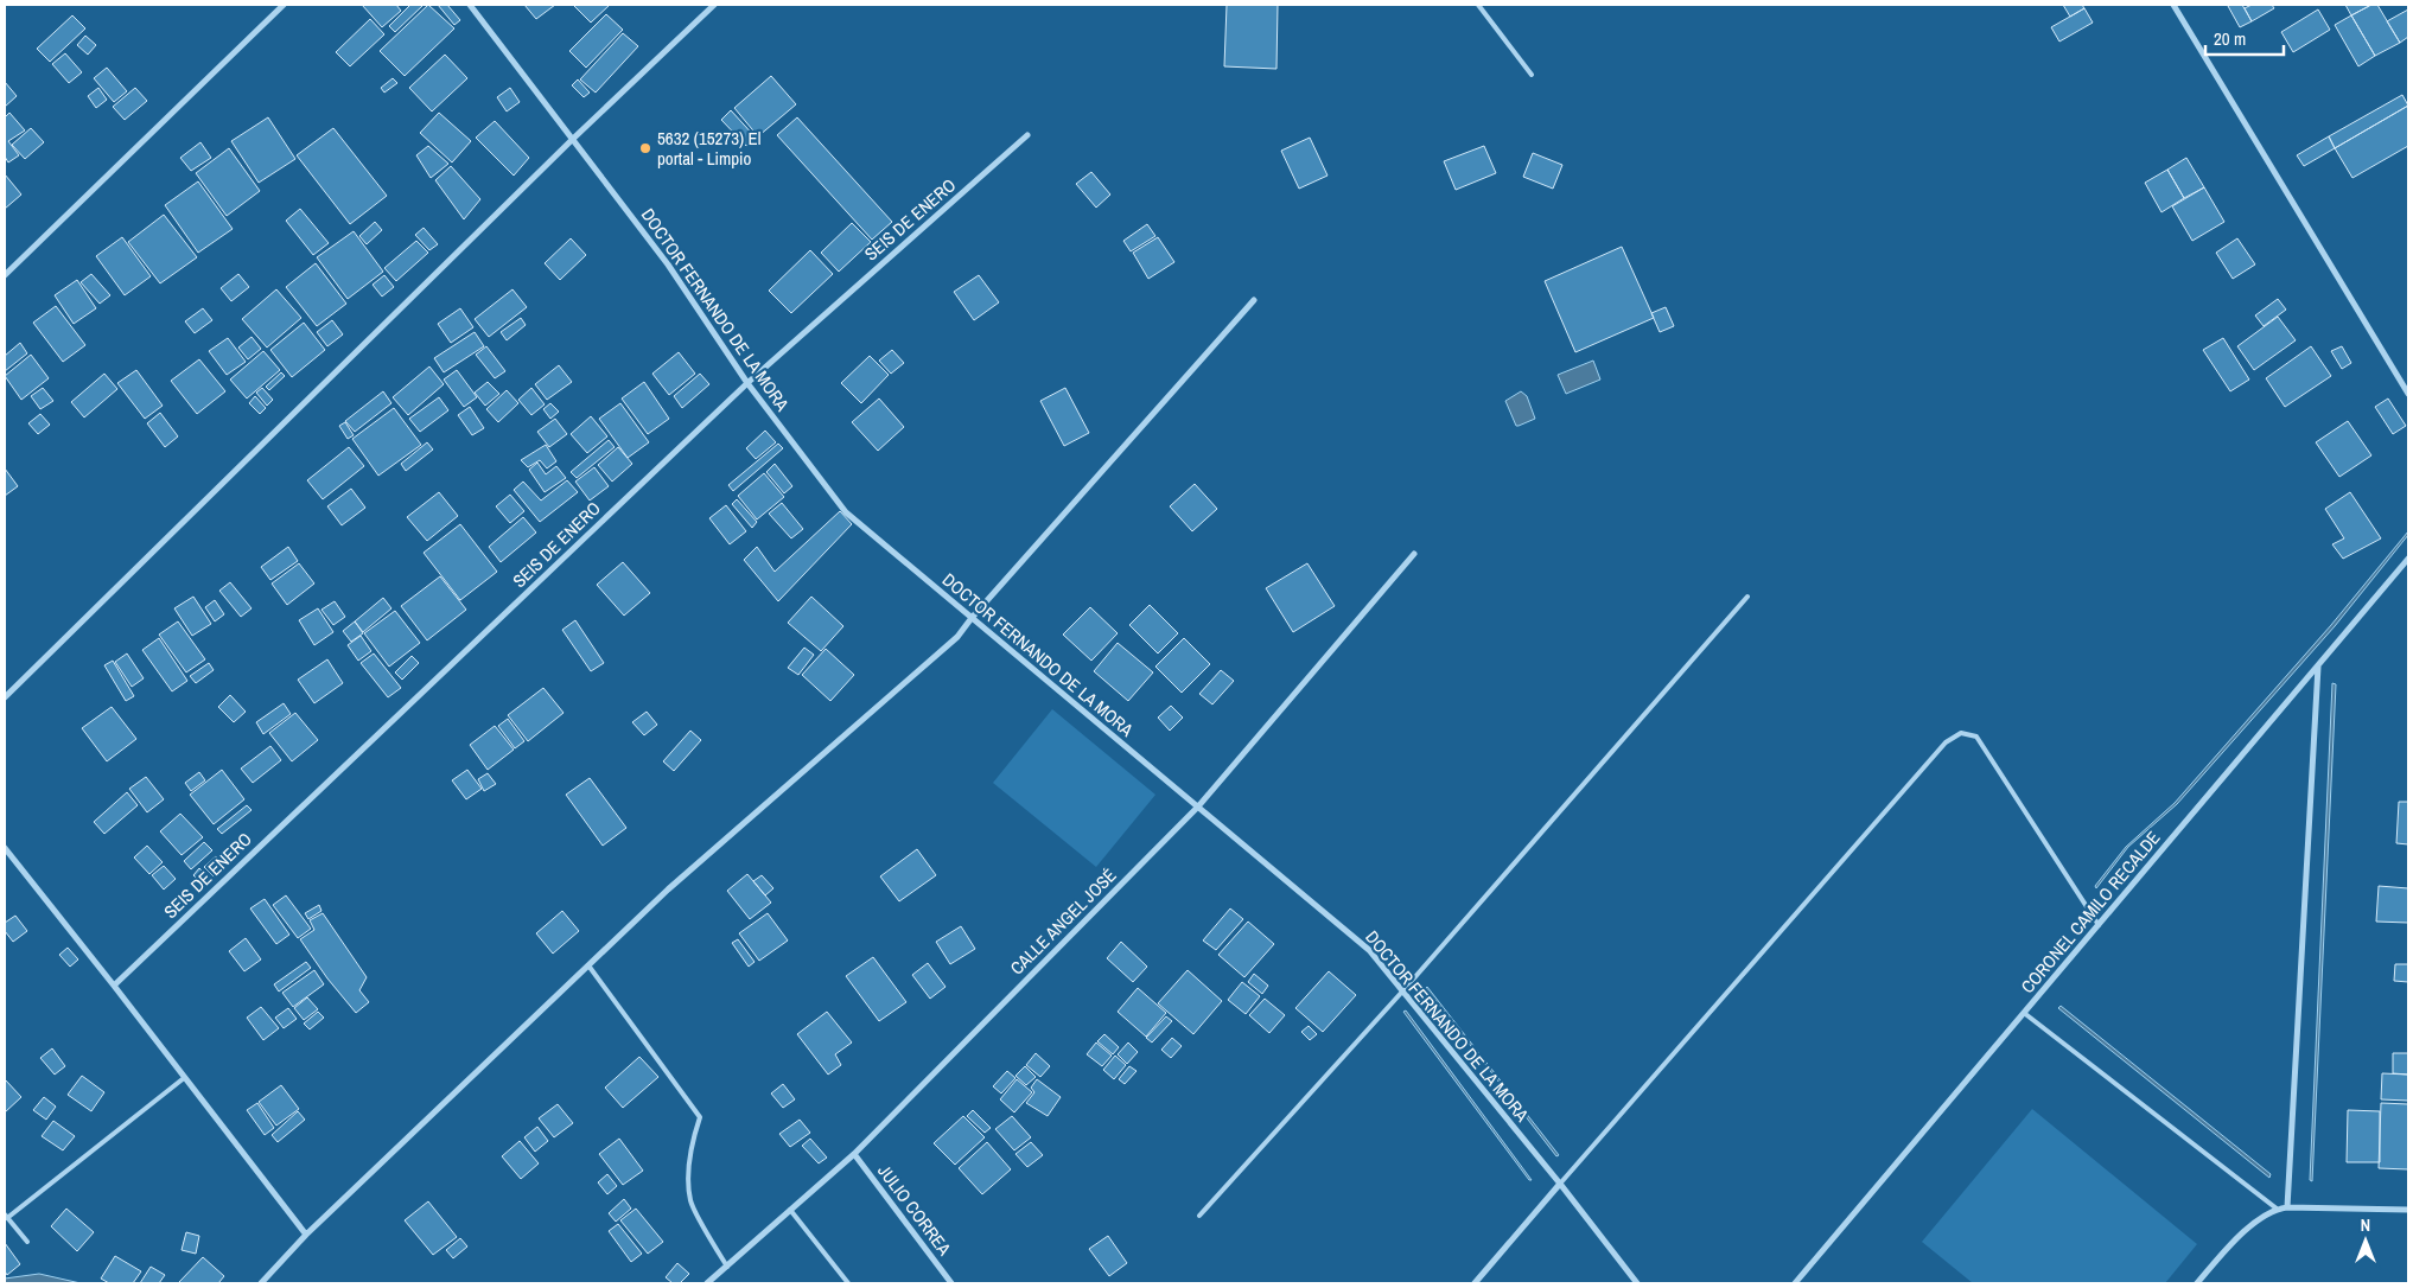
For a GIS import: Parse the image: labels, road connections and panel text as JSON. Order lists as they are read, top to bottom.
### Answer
{
  "streets": {
    "street": [
      "SEIS DE ENERO",
      "DOCTOR FERNANDO DE LA MORA",
      "CORONEL CAMILO RECALDE",
      "CALLE ANGEL JOSÉ",
      "JULIO CORREA"
    ]
  },
  "crossings": [
    ["SEIS DE ENERO", "DOCTOR FERNANDO DE LA MORA"],
    ["DOCTOR FERNANDO DE LA MORA", "CALLE ANGEL JOSÉ"],
    ["CALLE ANGEL JOSÉ", "JULIO CORREA"]
  ],
  "places": ["5632 (15273) El portal - Limpio"],
  "scale_bar": "20 m",
  "north": "top"
}
